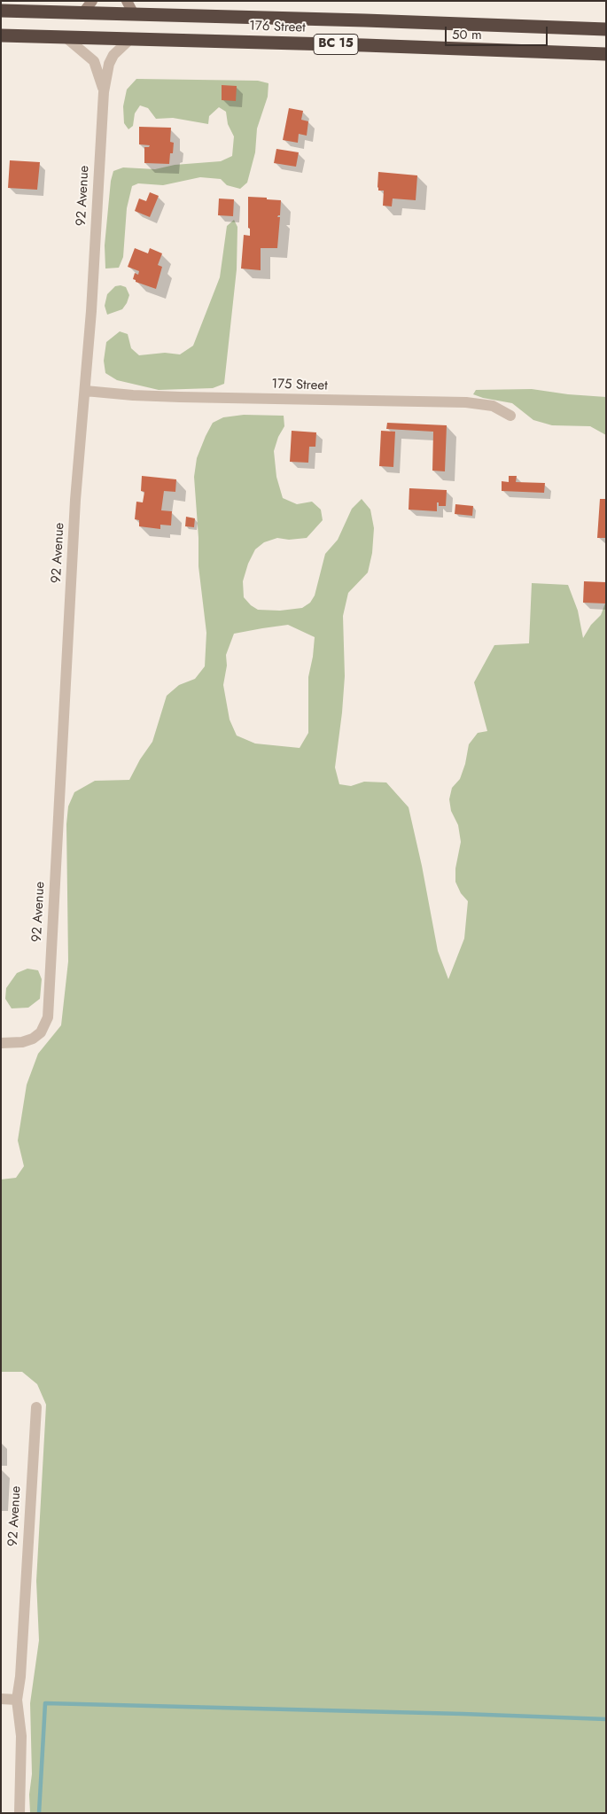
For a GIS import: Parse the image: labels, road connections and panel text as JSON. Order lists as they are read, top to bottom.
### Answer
{
  "streets": {
    "highway": ["176 Street", "BC 15"],
    "street": ["92 Avenue", "175 Street"]
  },
  "crossings": [
    ["176 Street", "92 Avenue"],
    ["92 Avenue", "175 Street"]
  ],
  "scale_bar": "50 m"
}
